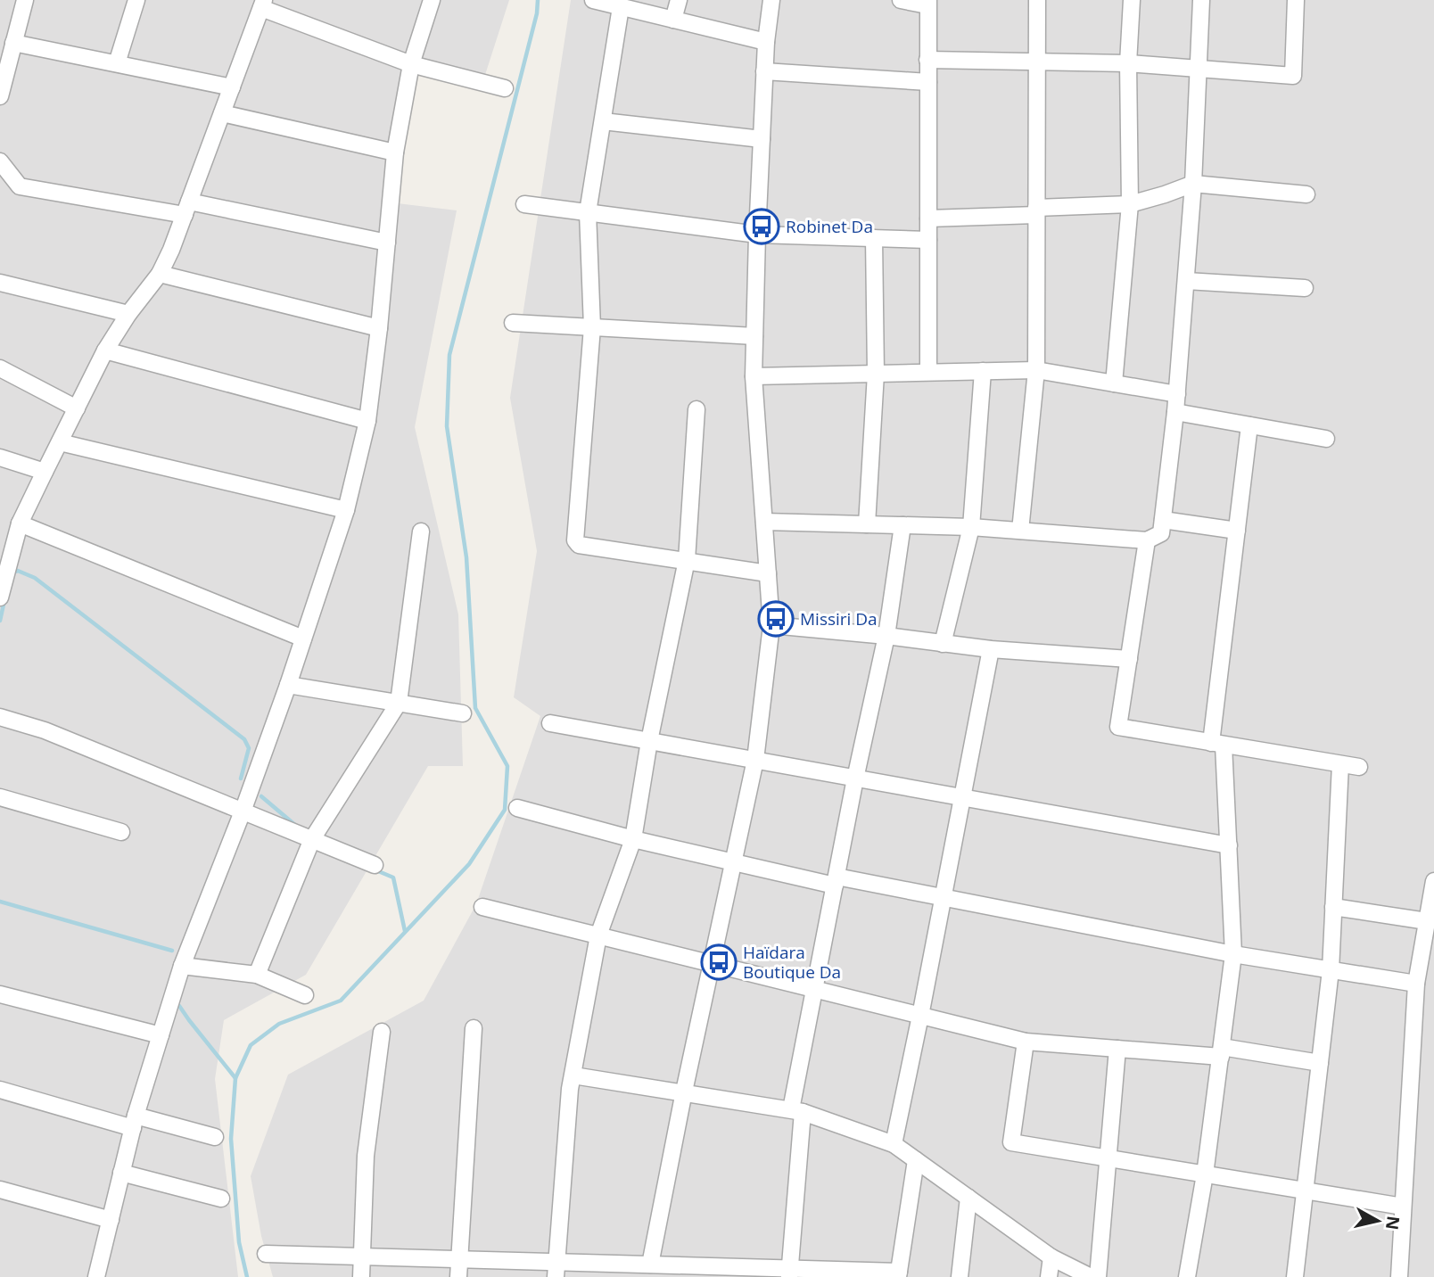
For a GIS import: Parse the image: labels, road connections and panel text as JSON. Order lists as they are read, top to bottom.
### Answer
{
  "places": {
    "bus stop": ["Robinet Da", "Missiri Da", "Haïdara Boutique Da"]
  },
  "north": "right"
}
